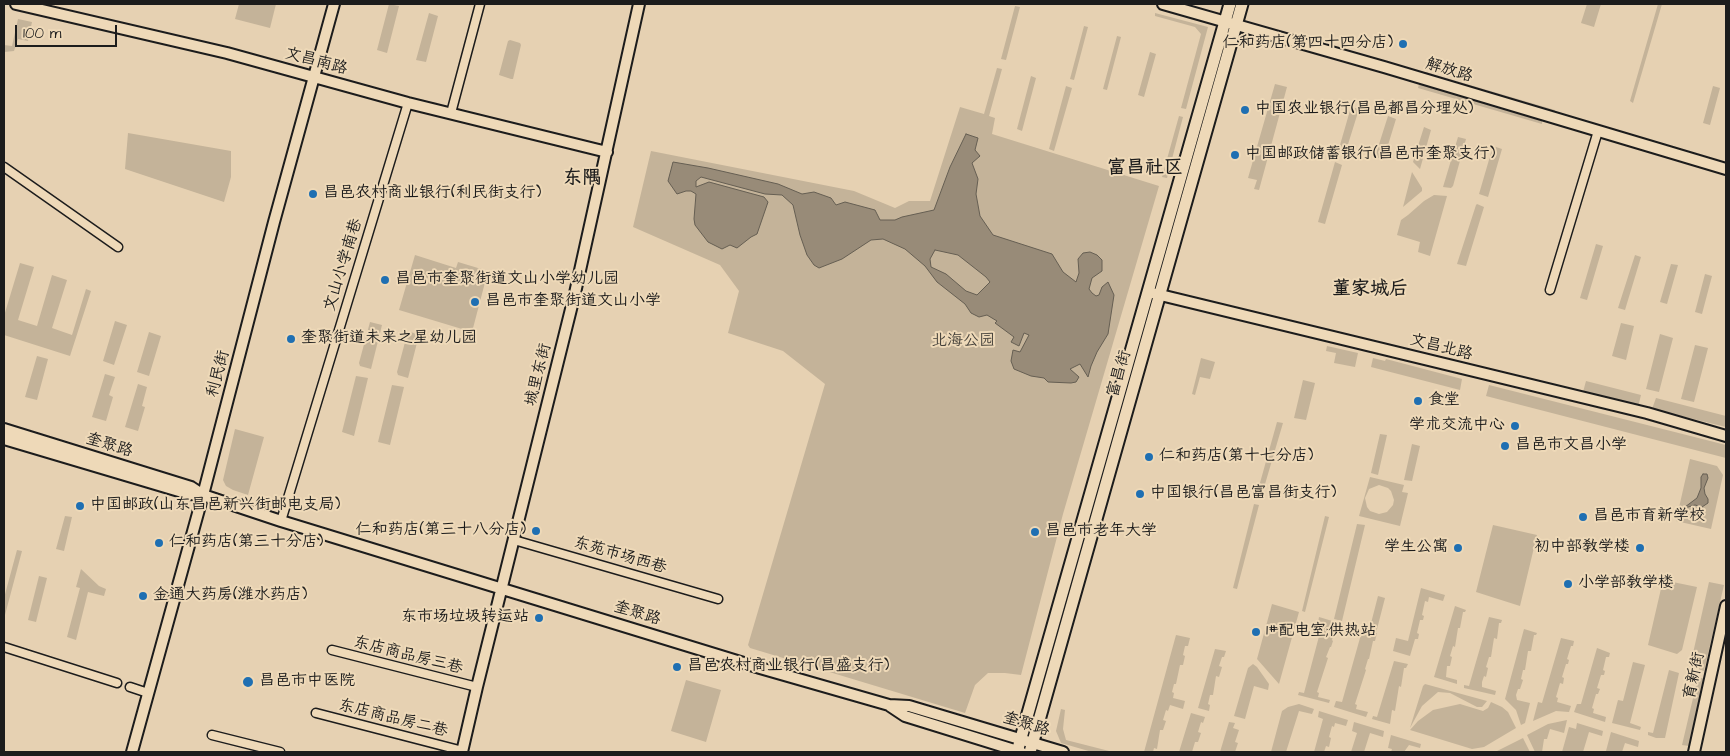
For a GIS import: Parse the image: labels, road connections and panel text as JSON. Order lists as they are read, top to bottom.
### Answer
{
  "streets": {
    "main road": ["富昌街"],
    "street": [
      "文昌南路",
      "解放路",
      "文山小学南巷",
      "文昌北路",
      "利民街",
      "城里东街",
      "奎聚路",
      "东苑市场西巷",
      "东店商品房三巷",
      "育新街",
      "东店商品房二巷"
    ]
  },
  "crossings": [
    ["文昌南路", "文山小学南巷"],
    ["文昌南路", "利民街"],
    ["文昌南路", "城里东街"],
    ["解放路", "富昌街"],
    ["文山小学南巷", "奎聚路"],
    ["文昌北路", "富昌街"],
    ["利民街", "奎聚路"],
    ["富昌街", "奎聚路"],
    ["城里东街", "奎聚路"],
    ["城里东街", "东苑市场西巷"],
    ["城里东街", "东店商品房三巷"],
    ["城里东街", "东店商品房二巷"]
  ],
  "districts": ["富昌社区", "东隅", "董家城后"],
  "parks": ["北海公园"],
  "places": [
    "仁和药店(第四十四分店)",
    "中国农业银行(昌邑都昌分理处)",
    "中国邮政储蓄银行(昌邑市奎聚支行)",
    "昌邑农村商业银行(利民街支行)",
    "昌邑市奎聚街道文山小学幼儿园",
    "昌邑市奎聚街道文山小学",
    "奎聚街道未来之星幼儿园",
    "食堂",
    "学术交流中心",
    "昌邑市文昌小学",
    "仁和药店(第十七分店)",
    "中国银行(昌邑富昌街支行)",
    "中国邮政(山东昌邑新兴街邮电支局)",
    "昌邑市育新学校",
    "仁和药店(第三十八分店)",
    "昌邑市老年大学",
    "仁和药店(第三十分店)",
    "学生公寓",
    "初中部教学楼",
    "小学部教学楼",
    "金通大药房(潍水药店)",
    "东市场垃圾转运站",
    "1#配电室;供热站",
    "昌邑农村商业银行(昌盛支行)",
    "昌邑市中医院"
  ],
  "scale_bar": "100 m"
}
